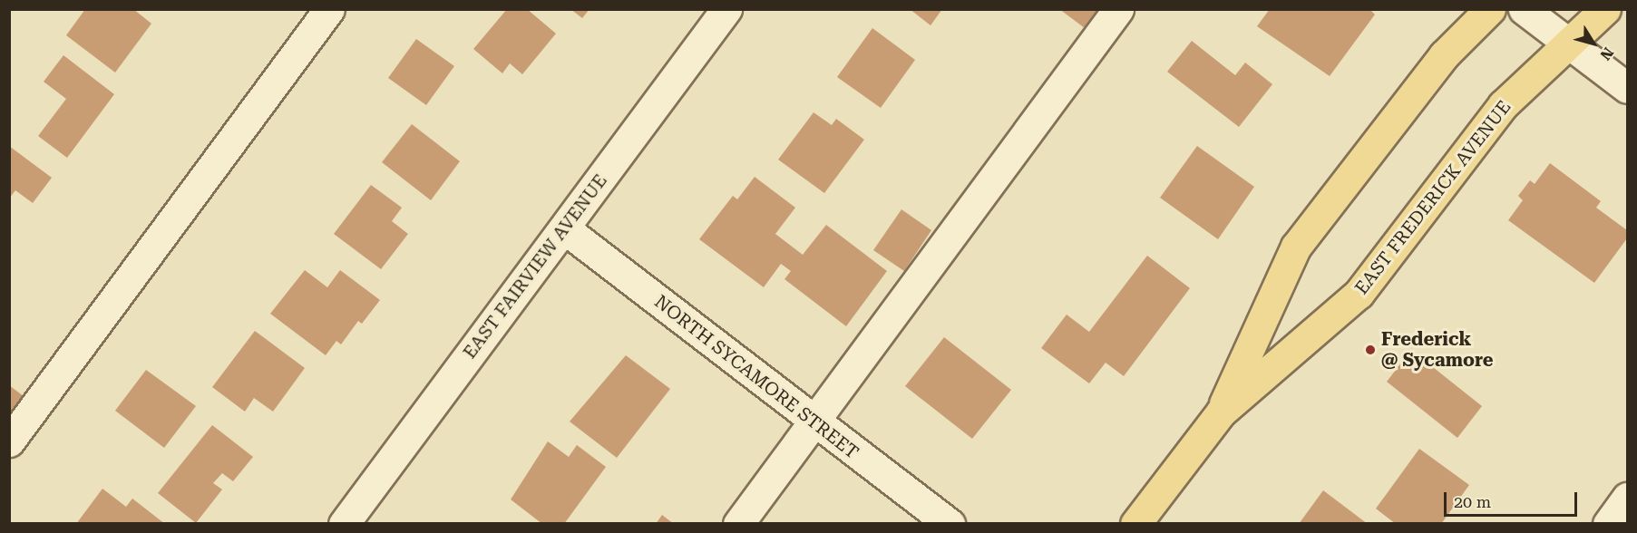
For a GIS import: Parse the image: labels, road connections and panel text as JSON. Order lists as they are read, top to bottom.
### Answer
{
  "streets": {
    "main road": ["EAST FREDERICK AVENUE"],
    "street": ["EAST FAIRVIEW AVENUE", "NORTH SYCAMORE STREET"]
  },
  "crossings": [
    ["EAST FAIRVIEW AVENUE", "NORTH SYCAMORE STREET"]
  ],
  "places": ["Frederick @ Sycamore"],
  "scale_bar": "20 m",
  "north": "bottom right"
}
